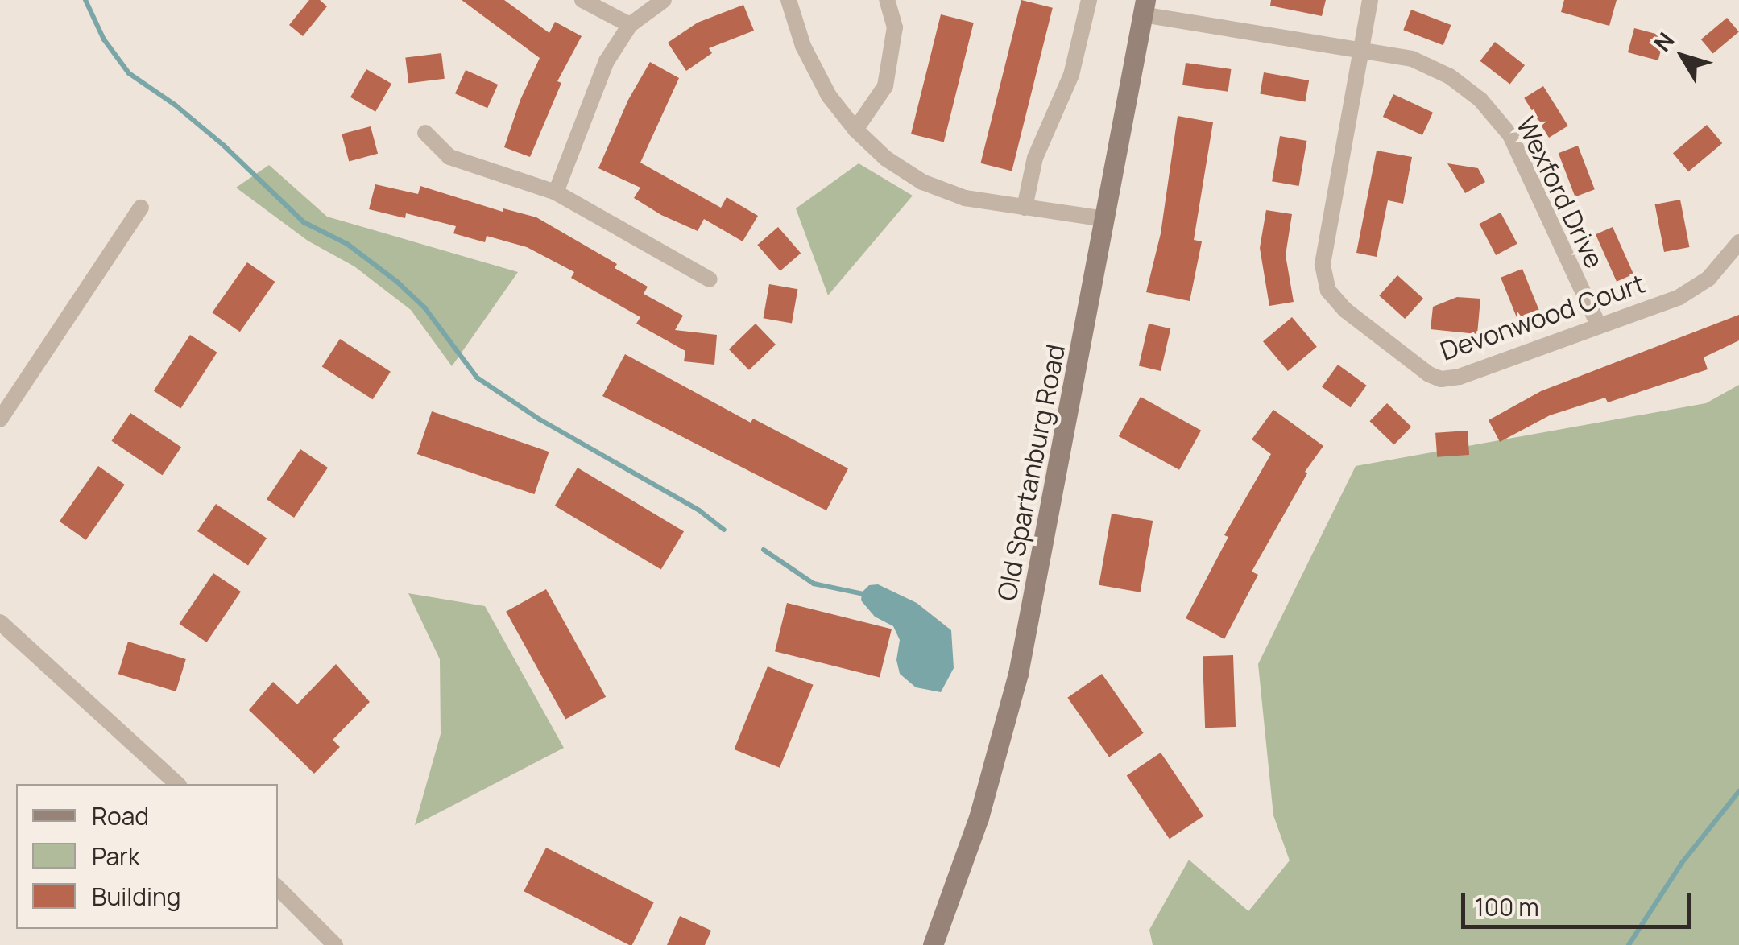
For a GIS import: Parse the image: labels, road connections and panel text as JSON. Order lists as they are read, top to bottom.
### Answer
{
  "streets": {
    "main road": ["Old Spartanburg Road"],
    "street": ["Wexford Drive", "Devonwood Court"]
  },
  "crossings": [
    ["Wexford Drive", "Devonwood Court"],
    ["Wexford Drive", "Old Spartanburg Road"]
  ],
  "legend": ["Road", "Park", "Building"],
  "scale_bar": "100 m",
  "north": "top left"
}
